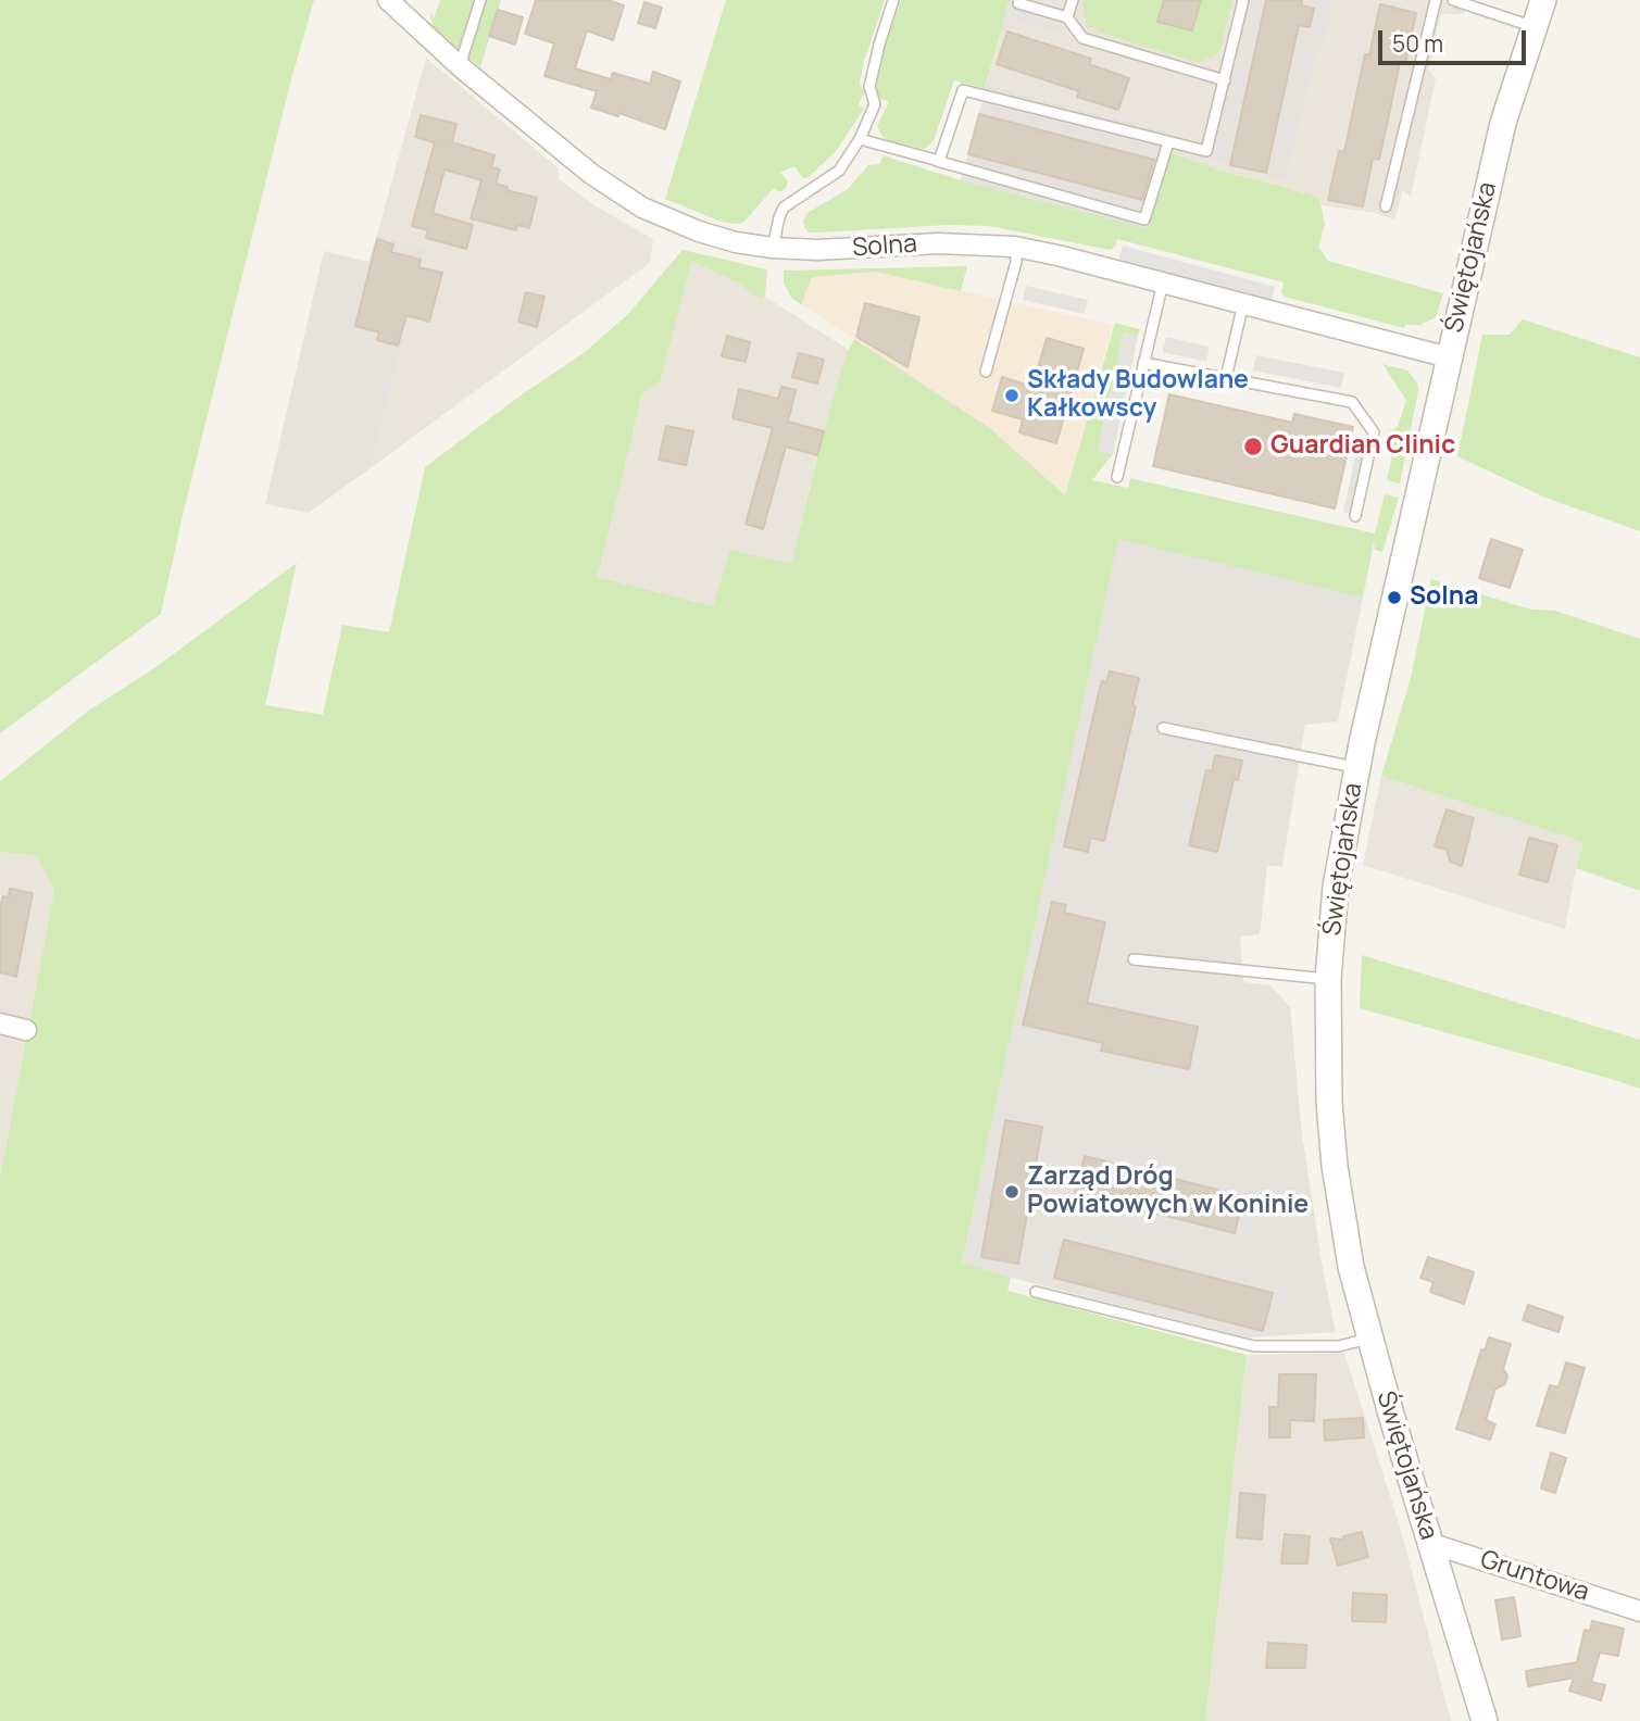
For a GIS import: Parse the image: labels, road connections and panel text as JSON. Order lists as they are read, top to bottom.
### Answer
{
  "streets": {
    "street": ["Solna", "Świętojańska", "Gruntowa"]
  },
  "crossings": [
    ["Solna", "Świętojańska"],
    ["Świętojańska", "Gruntowa"]
  ],
  "places": [
    "Składy Budowlane Kałkowscy",
    "Guardian Clinic",
    "Solna",
    "Zarząd Dróg Powiatowych w Koninie"
  ],
  "scale_bar": "50 m"
}
